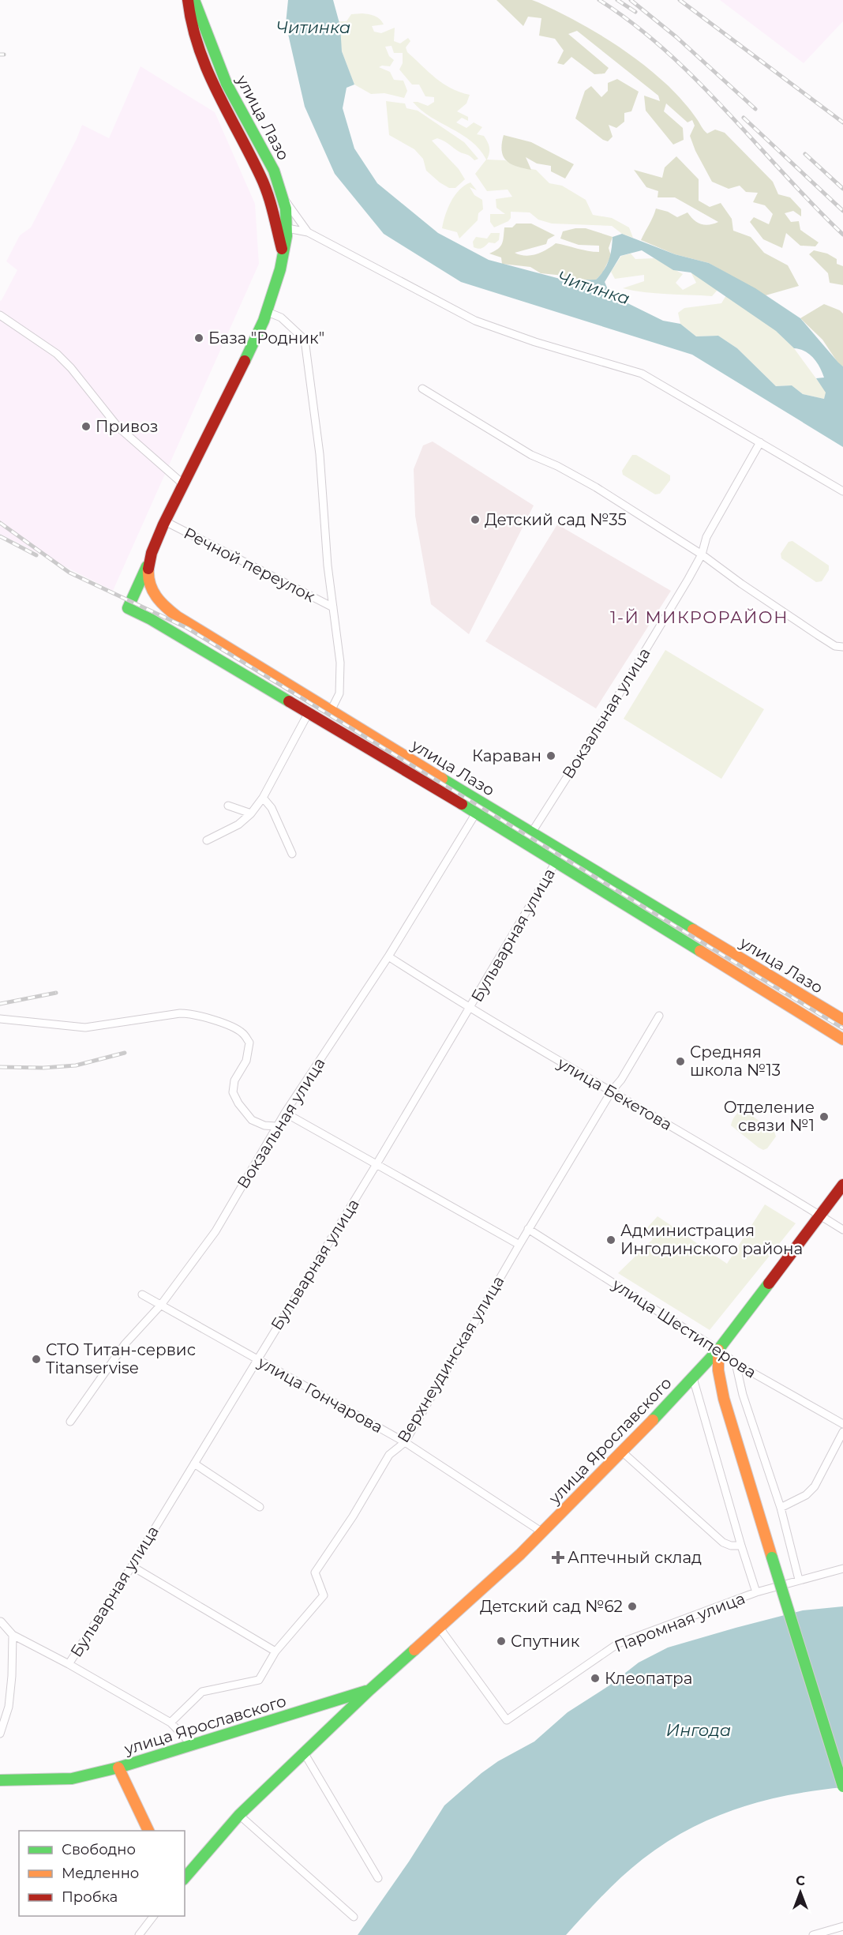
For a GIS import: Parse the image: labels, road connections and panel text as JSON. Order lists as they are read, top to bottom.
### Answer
{
  "streets": {
    "main road": ["улица Лазо", "улица Ярославского"],
    "street": [
      "Речной переулок",
      "Вокзальная улица",
      "Бульварная улица",
      "улица Бекетова",
      "улица Шестиперова",
      "Верхнеудинская улица",
      "улица Гончарова",
      "Паромная улица"
    ]
  },
  "crossings": [
    ["улица Лазо", "Речной переулок"],
    ["улица Лазо", "Вокзальная улица"],
    ["улица Лазо", "Бульварная улица"],
    ["Вокзальная улица", "улица Бекетова"],
    ["Вокзальная улица", "улица Гончарова"],
    ["Бульварная улица", "улица Бекетова"],
    ["Бульварная улица", "улица Гончарова"],
    ["улица Бекетова", "Верхнеудинская улица"],
    ["улица Бекетова", "улица Ярославского"],
    ["улица Шестиперова", "Верхнеудинская улица"],
    ["улица Шестиперова", "улица Ярославского"],
    ["Верхнеудинская улица", "улица Гончарова"],
    ["улица Гончарова", "улица Ярославского"],
    ["улица Ярославского", "Паромная улица"]
  ],
  "districts": ["1-Й МИКРОРАЙОН"],
  "water": ["Читинка", "Ингода"],
  "places": {
    "other": [
      "База \"Родник\"",
      "Привоз",
      "Детский сад №35",
      "Караван",
      "Средняя школа №13",
      "Отделение связи №1",
      "Администрация Ингодинского района",
      "СТО Титан-сервис Titanservise",
      "Детский сад №62",
      "Спутник",
      "Клеопатра"
    ],
    "health": ["Аптечный склад"]
  },
  "legend": ["Свободно", "Медленно", "Пробка"],
  "north": "top"
}
